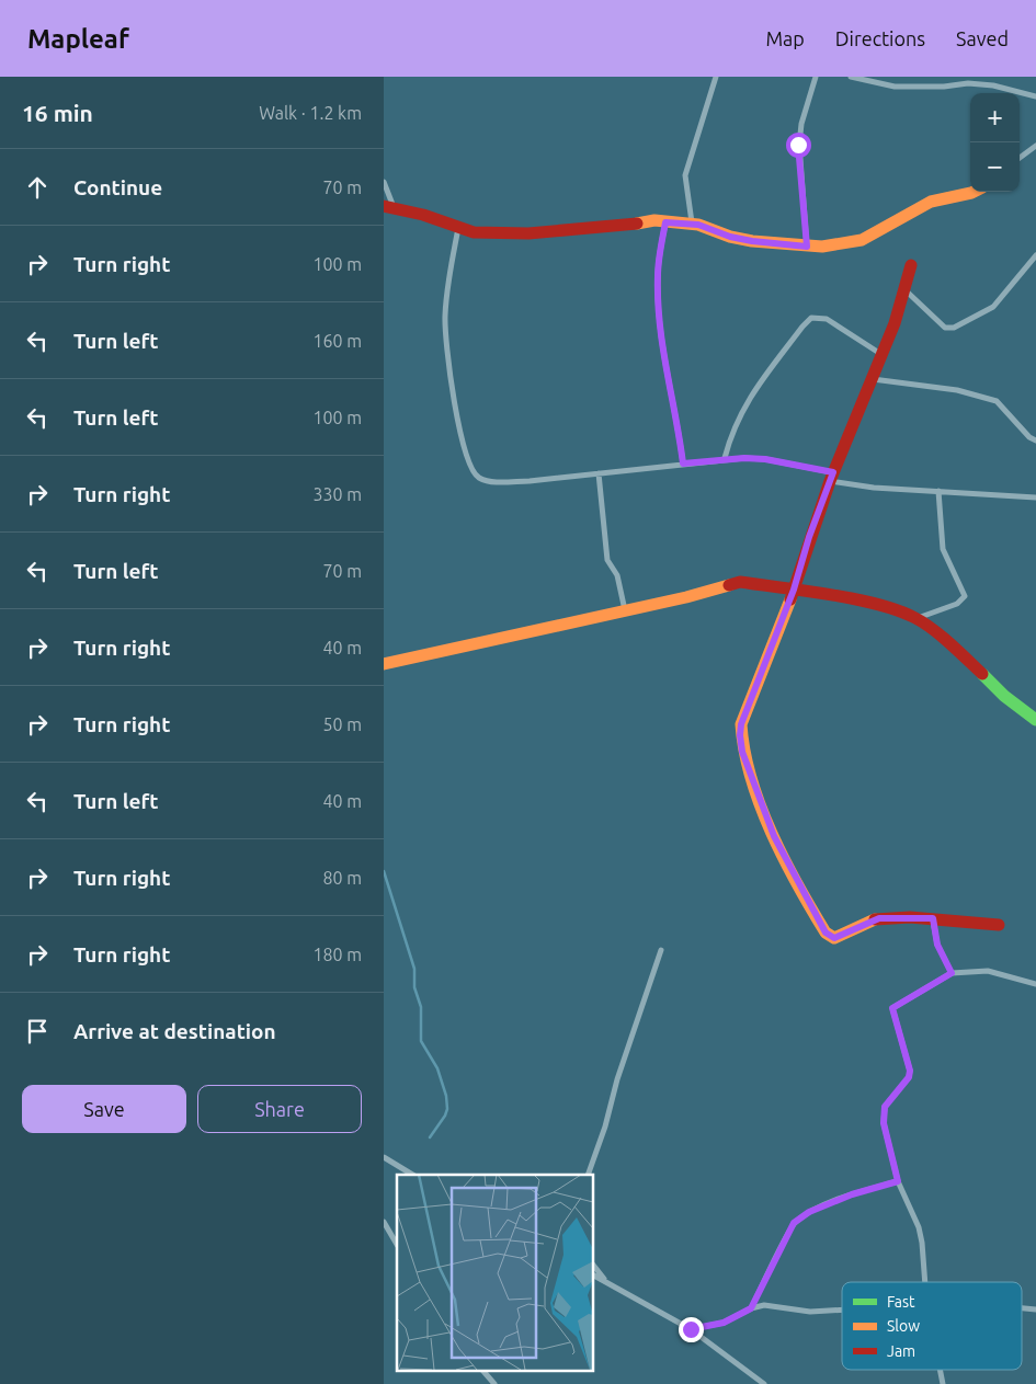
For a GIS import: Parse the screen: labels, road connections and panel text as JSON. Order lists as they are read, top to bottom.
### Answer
{
  "legend": ["Fast", "Slow", "Jam"],
  "page": {
    "header": "Mapleaf",
    "nav": ["Map", "Directions", "Saved"],
    "heading": ["16 min", "Walk · 1.2 km"],
    "map_buttons": ["+", "−"],
    "list": [
      ["Continue", "70 m"],
      ["Turn right", "100 m"],
      ["Turn left", "160 m"],
      ["Turn left", "100 m"],
      ["Turn right", "330 m"],
      ["Turn left", "70 m"],
      ["Turn right", "40 m"],
      ["Turn right", "50 m"],
      ["Turn left", "40 m"],
      ["Turn right", "80 m"],
      ["Turn right", "180 m"],
      "Arrive at destination"
    ],
    "buttons": ["Save", "Share"]
  }
}
